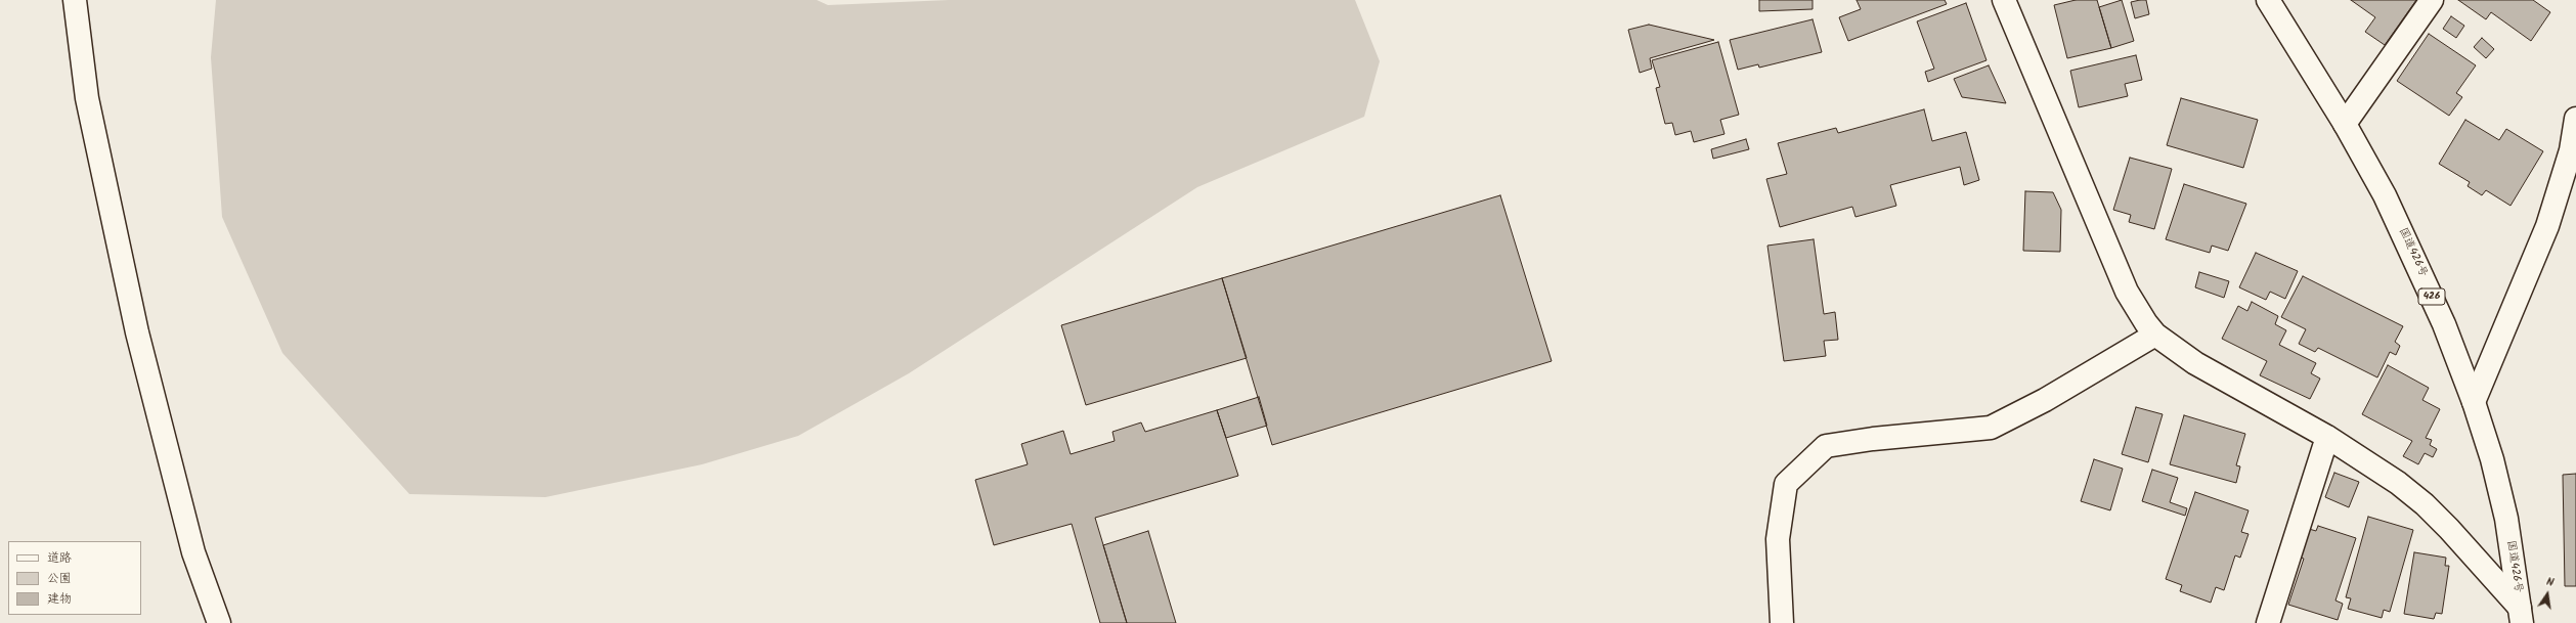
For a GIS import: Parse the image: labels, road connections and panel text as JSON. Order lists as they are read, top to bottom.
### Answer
{
  "streets": {
    "main road": ["国道426号", "426"]
  },
  "legend": ["道路", "公園", "建物"],
  "north": "top"
}
